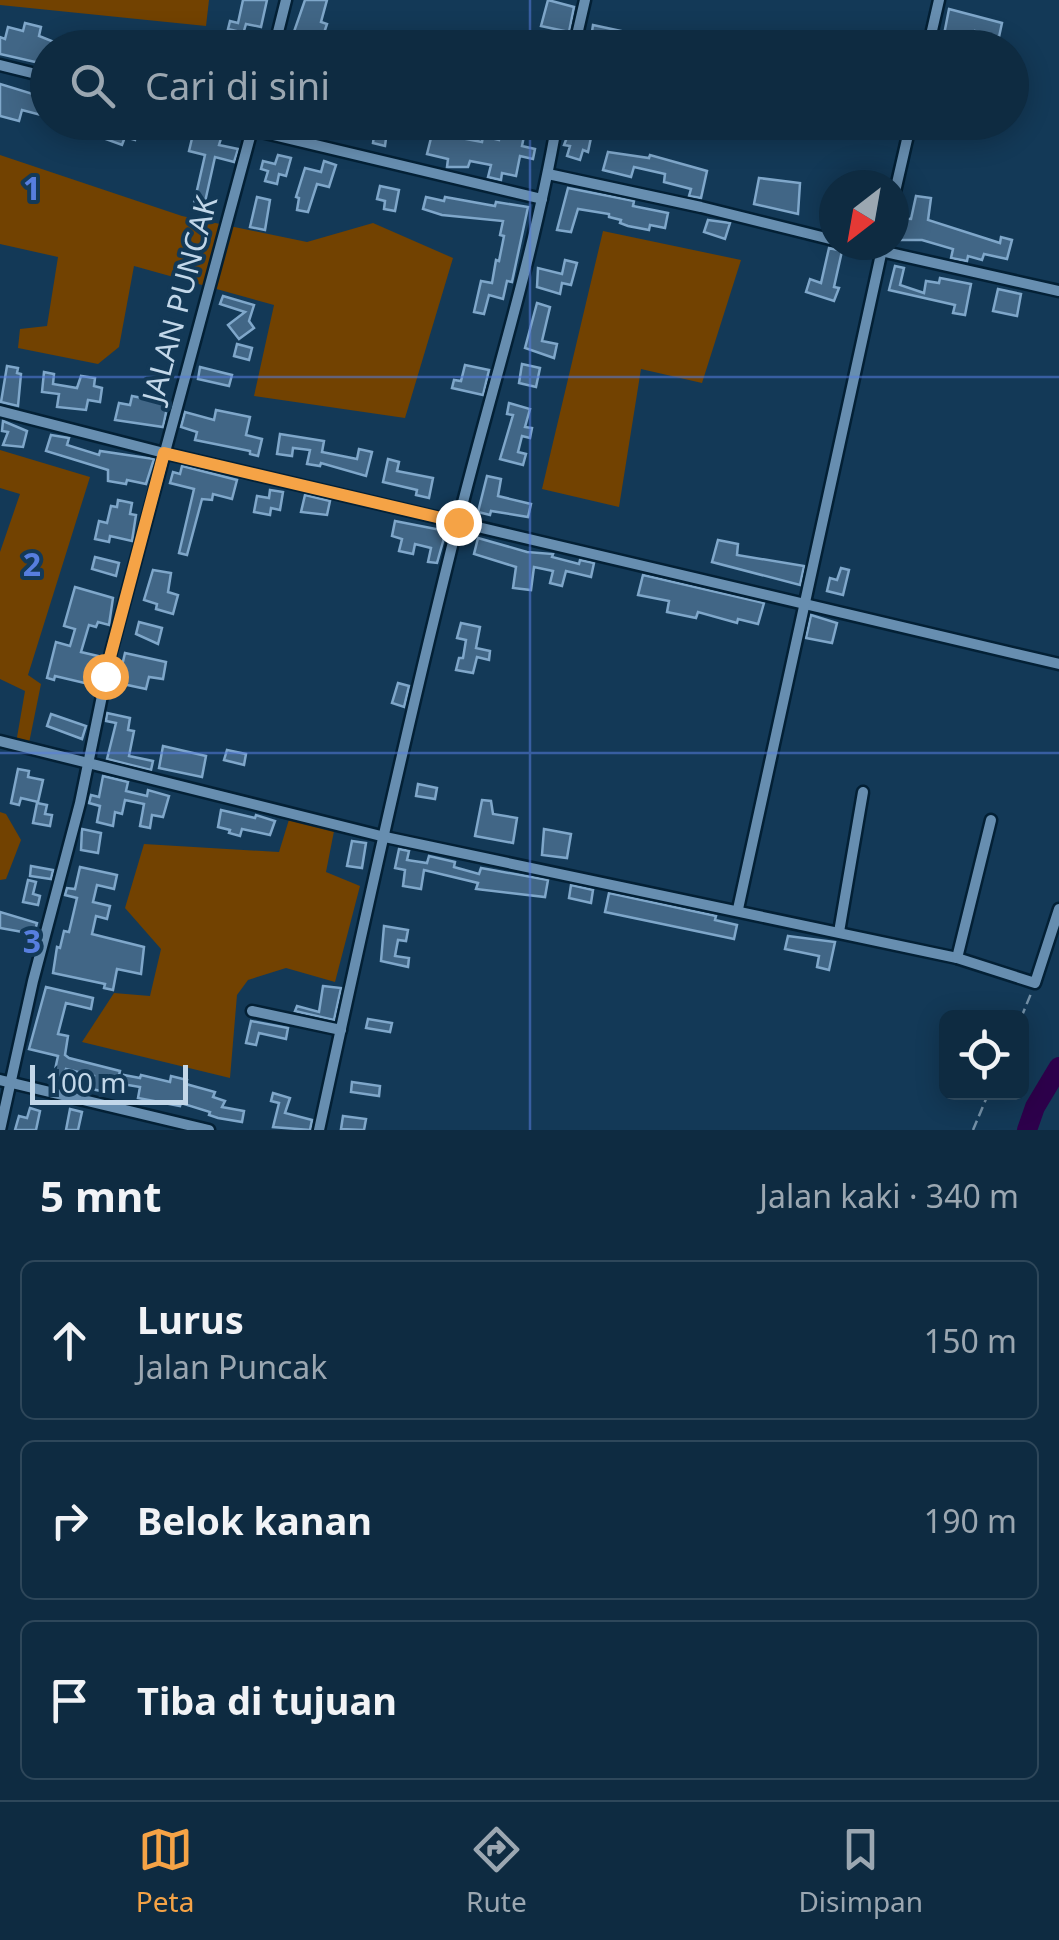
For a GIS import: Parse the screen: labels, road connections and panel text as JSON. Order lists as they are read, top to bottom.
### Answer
{
  "streets": {
    "street": ["JALAN PUNCAK"]
  },
  "scale_bar": "100 m",
  "north": "bottom left",
  "page": {
    "search": "Cari di sini",
    "scale": "100 m",
    "heading": ["5 mnt", "Jalan kaki · 340 m"],
    "list": [
      ["Lurus", "Jalan Puncak", "150 m"],
      ["Belok kanan", "190 m"],
      "Tiba di tujuan"
    ],
    "nav": ["Peta", "Rute", "Disimpan"]
  },
  "grid": {
    "rows": ["1", "2", "3"]
  }
}
